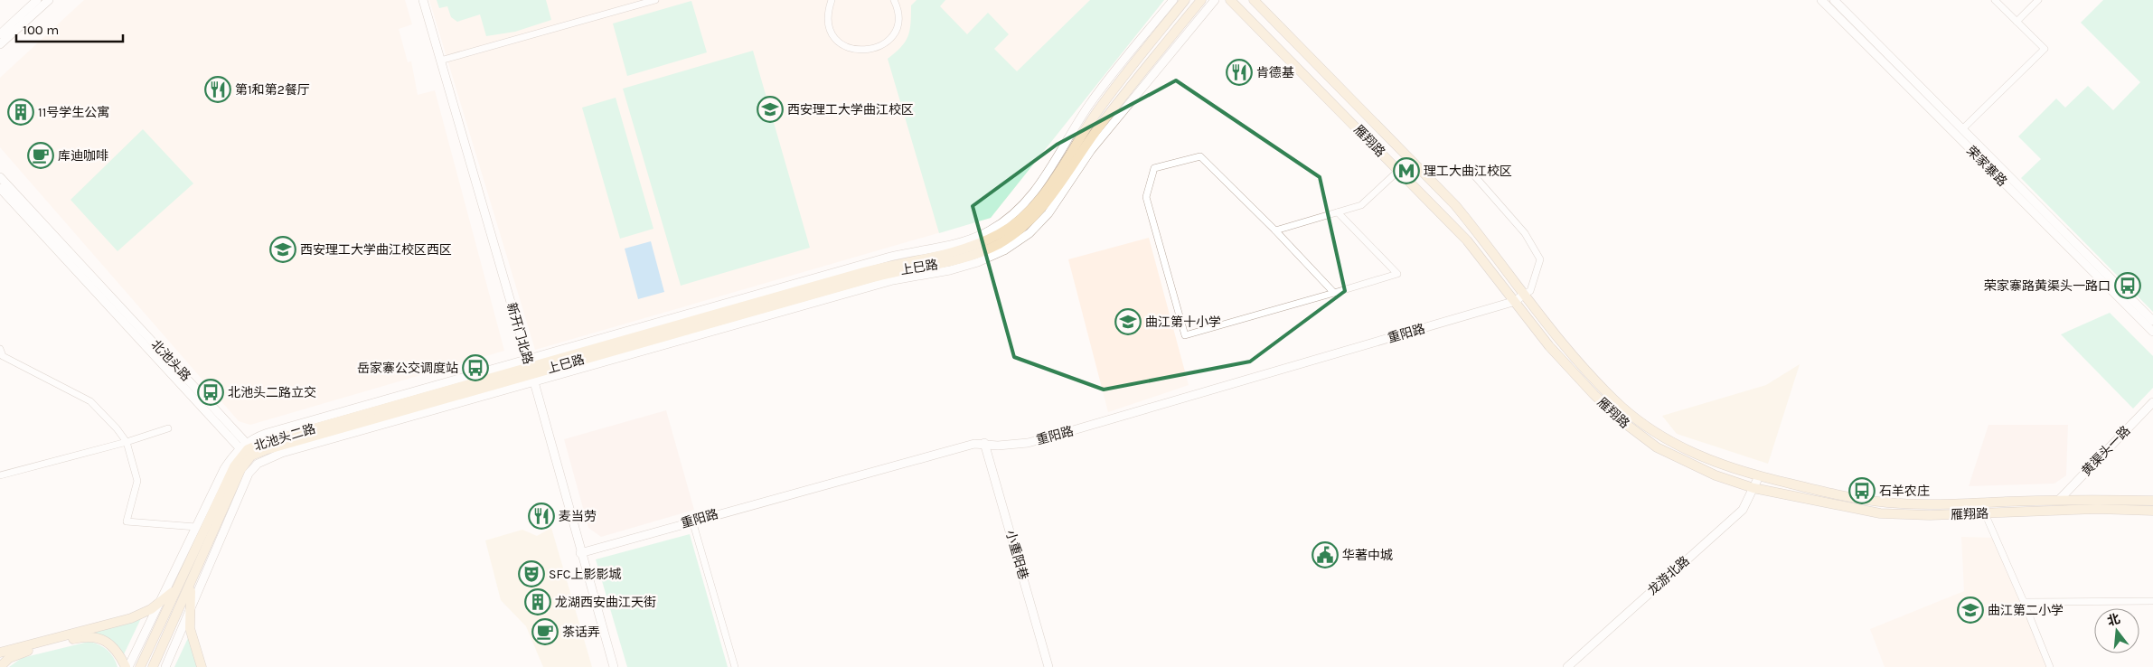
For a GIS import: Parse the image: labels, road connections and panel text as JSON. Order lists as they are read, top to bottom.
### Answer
{
  "streets": {
    "main road": ["雁翔路", "上巳路", "北池头二路"],
    "street": [
      "荣家寨路",
      "新开门北路",
      "重阳路",
      "北池头路",
      "黄渠头一路",
      "小重阳巷",
      "龙游北路"
    ]
  },
  "crossings": [
    ["雁翔路", "重阳路"],
    ["雁翔路", "黄渠头一路"],
    ["雁翔路", "龙游北路"],
    ["上巳路", "新开门北路"],
    ["上巳路", "北池头二路"],
    ["新开门北路", "重阳路"],
    ["新开门北路", "北池头二路"],
    ["重阳路", "小重阳巷"],
    ["北池头路", "北池头二路"]
  ],
  "places": {
    "restaurant": ["肯德基", "第1和第2餐厅", "麦当劳"],
    "school or university": [
      "西安理工大学曲江校区",
      "西安理工大学曲江校区西区",
      "曲江第十小学",
      "曲江第二小学"
    ],
    "building": ["11号学生公寓", "龙湖西安曲江天街"],
    "cafe": ["库迪咖啡", "茶话弄"],
    "metro station": ["理工大曲江校区"],
    "bus stop": [
      "荣家寨路黄渠头一路口",
      "岳家寨公交调度站",
      "北池头二路立交",
      "石羊农庄"
    ],
    "public building": ["华著中城"],
    "theatre": ["SFC上影影城"]
  },
  "scale_bar": "100 m",
  "north": "top"
}
